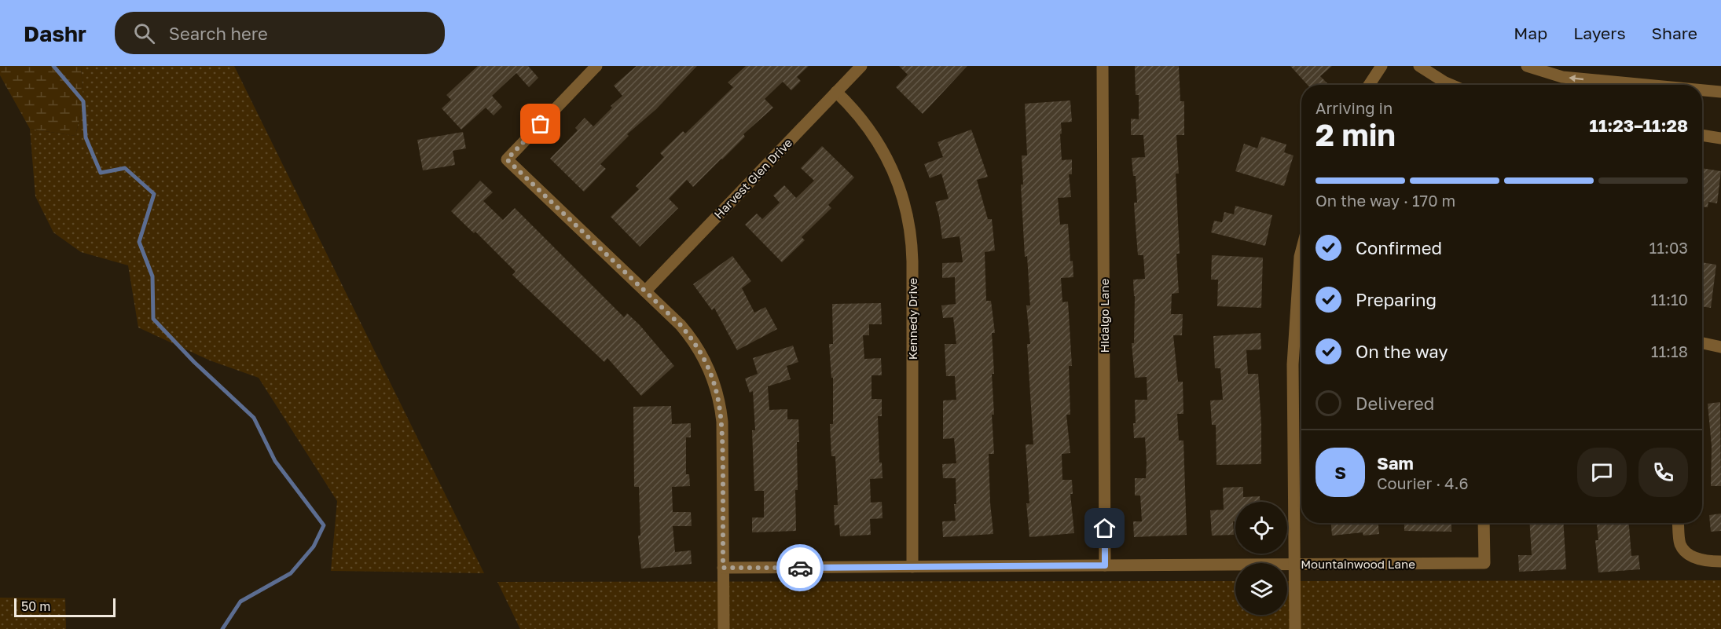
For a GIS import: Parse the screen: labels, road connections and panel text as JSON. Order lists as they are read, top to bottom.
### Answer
{
  "streets": {
    "street": [
      "Harvest Glen Drive",
      "Hidalgo Lane",
      "Kennedy Drive",
      "Mountainwood Lane"
    ]
  },
  "crossings": [
    ["Harvest Glen Drive", "Kennedy Drive"],
    ["Hidalgo Lane", "Mountainwood Lane"],
    ["Kennedy Drive", "Mountainwood Lane"]
  ],
  "scale_bar": "50 m",
  "page": {
    "header": "Dashr",
    "search": "Search here",
    "nav": ["Map", "Layers", "Share"],
    "heading": ["2 min", "Arriving in", "11:23–11:28"],
    "panel": ["Sam", "Courier · 4.6"],
    "bar": "On the way · 170 m",
    "list": [
      ["Confirmed", "11:03"],
      ["Preparing", "11:10"],
      ["On the way", "11:18"],
      "Delivered"
    ],
    "round": "S",
    "scale": "50 m"
  }
}
